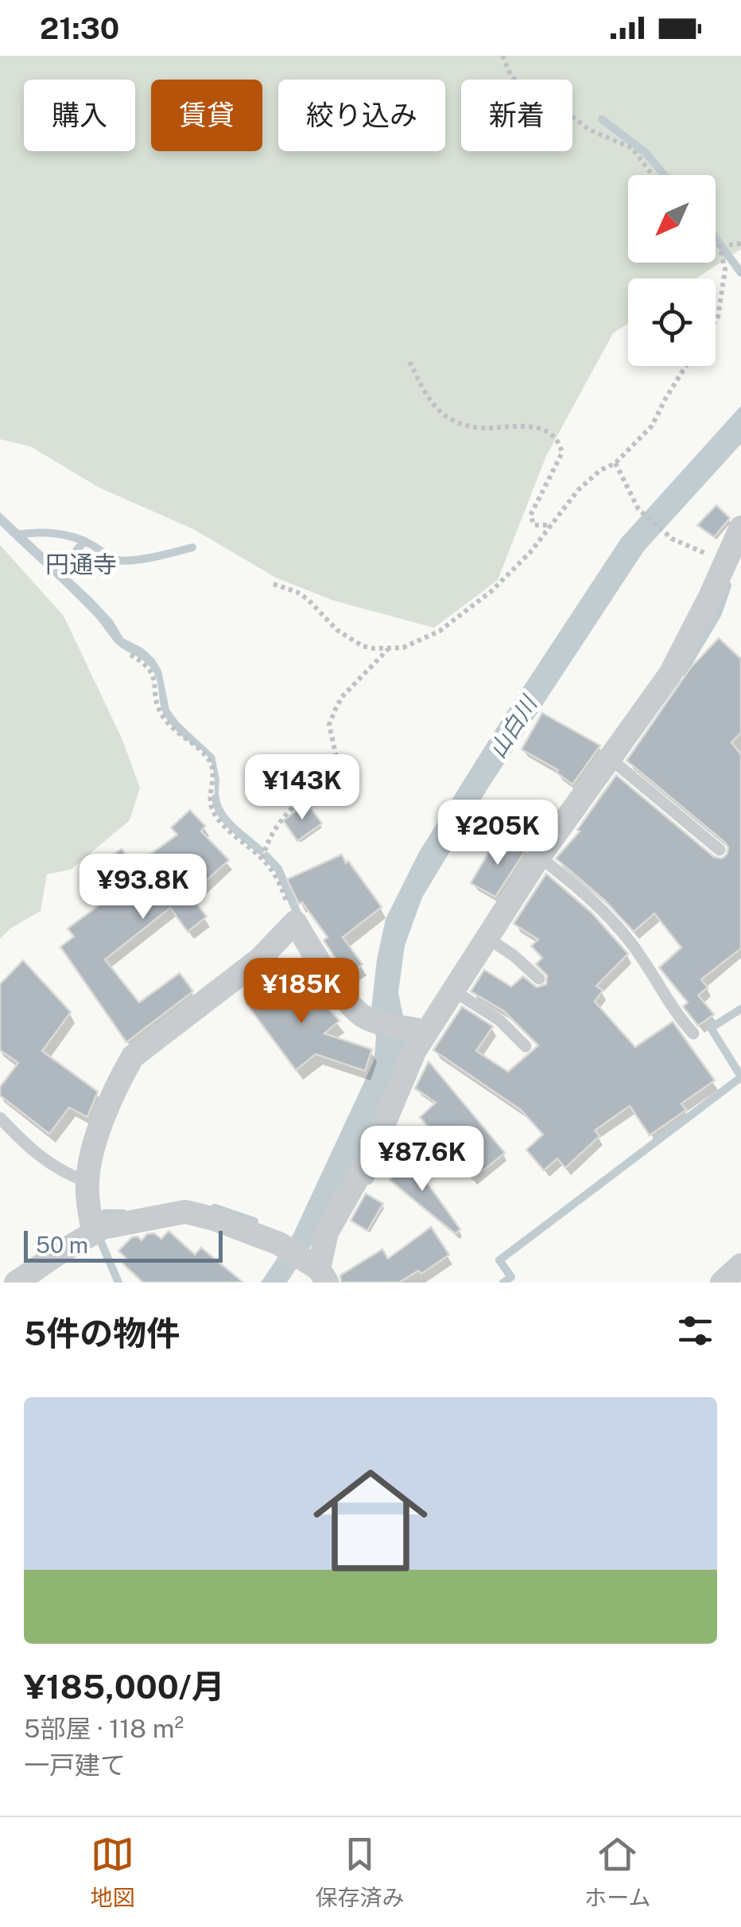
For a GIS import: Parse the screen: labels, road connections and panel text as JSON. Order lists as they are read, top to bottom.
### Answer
{
  "districts": ["円通寺"],
  "water": ["山白川"],
  "scale_bar": "50 m",
  "north": "bottom left",
  "page": {
    "status": "21:30",
    "chip": [
      "購入",
      "賃貸",
      "絞り込み",
      "新着"
    ],
    "price": [
      "¥143K",
      "¥205K",
      "¥93.8K",
      "¥185K",
      "¥87.6K"
    ],
    "scale": "50 m",
    "heading": "5件の物件",
    "list": [
      {
        "name": "¥185,000/月",
        "note": "5部屋 · 118 m² · 一戸建て"
      }
    ],
    "tabs": ["地図", "保存済み", "ホーム"]
  }
}
